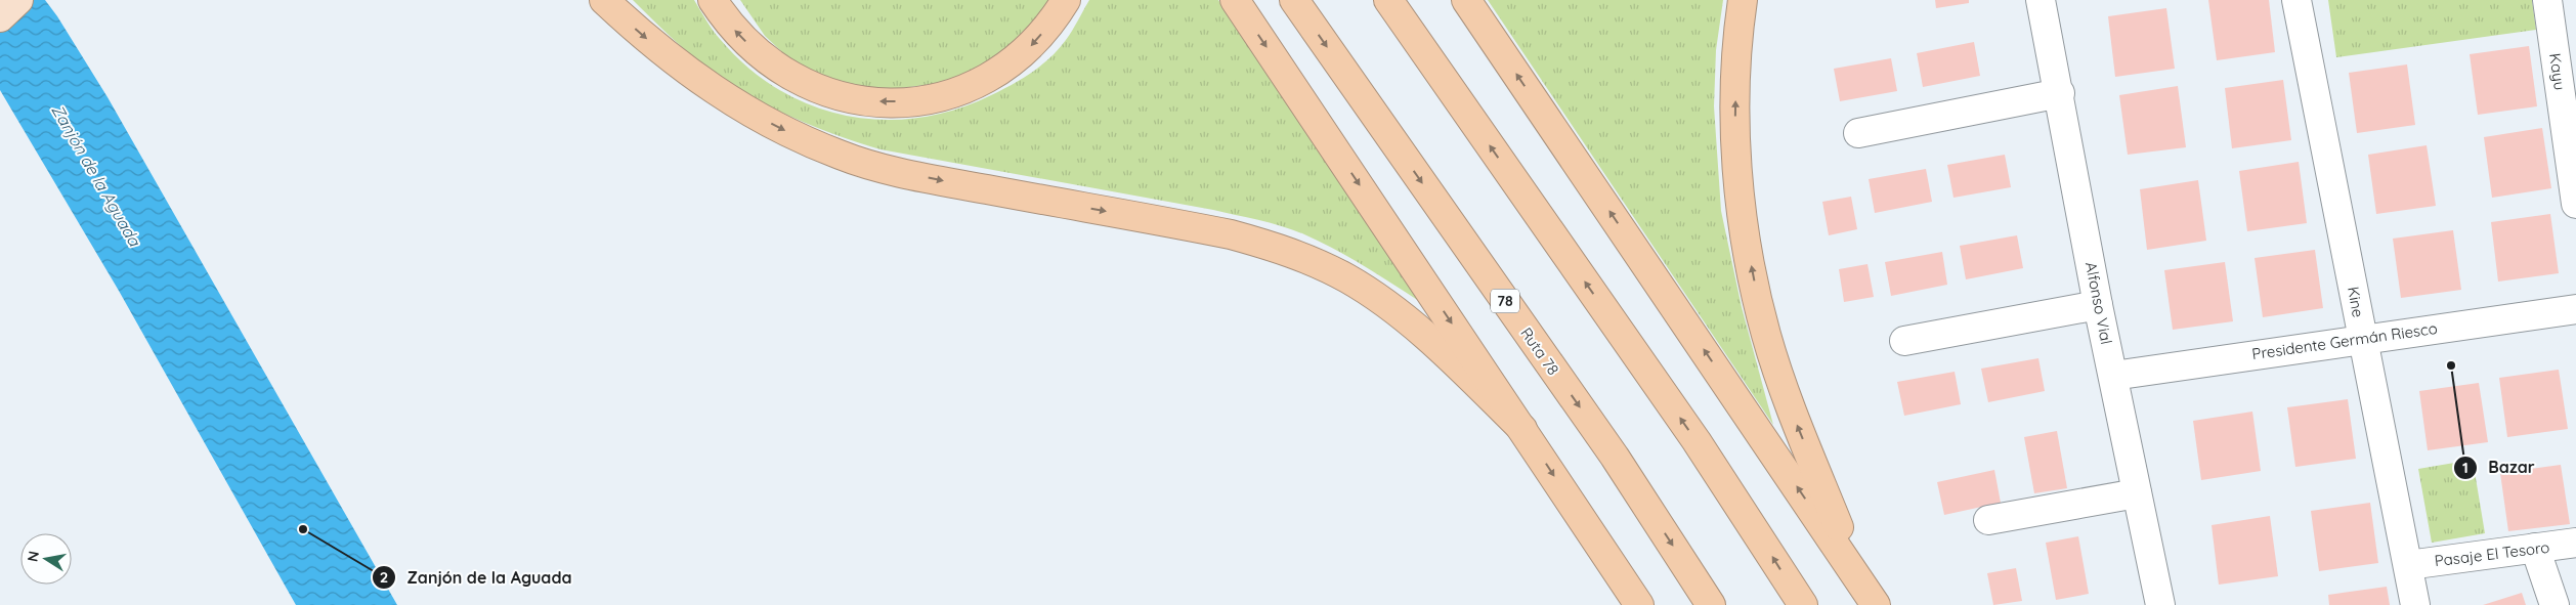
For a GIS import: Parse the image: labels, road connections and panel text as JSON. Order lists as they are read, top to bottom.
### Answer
{
  "streets": {
    "highway": ["78", "Ruta 78"],
    "street": [
      "Kayu",
      "Kine",
      "Alfonso Vial",
      "Presidente Germán Riesco",
      "Pasaje El Tesoro"
    ]
  },
  "crossings": [
    ["Kine", "Presidente Germán Riesco"],
    ["Kine", "Pasaje El Tesoro"],
    ["Alfonso Vial", "Presidente Germán Riesco"]
  ],
  "water": ["Zanjón de la Aguada"],
  "places": ["Bazar", "Zanjón de la Aguada"],
  "north": "left"
}
